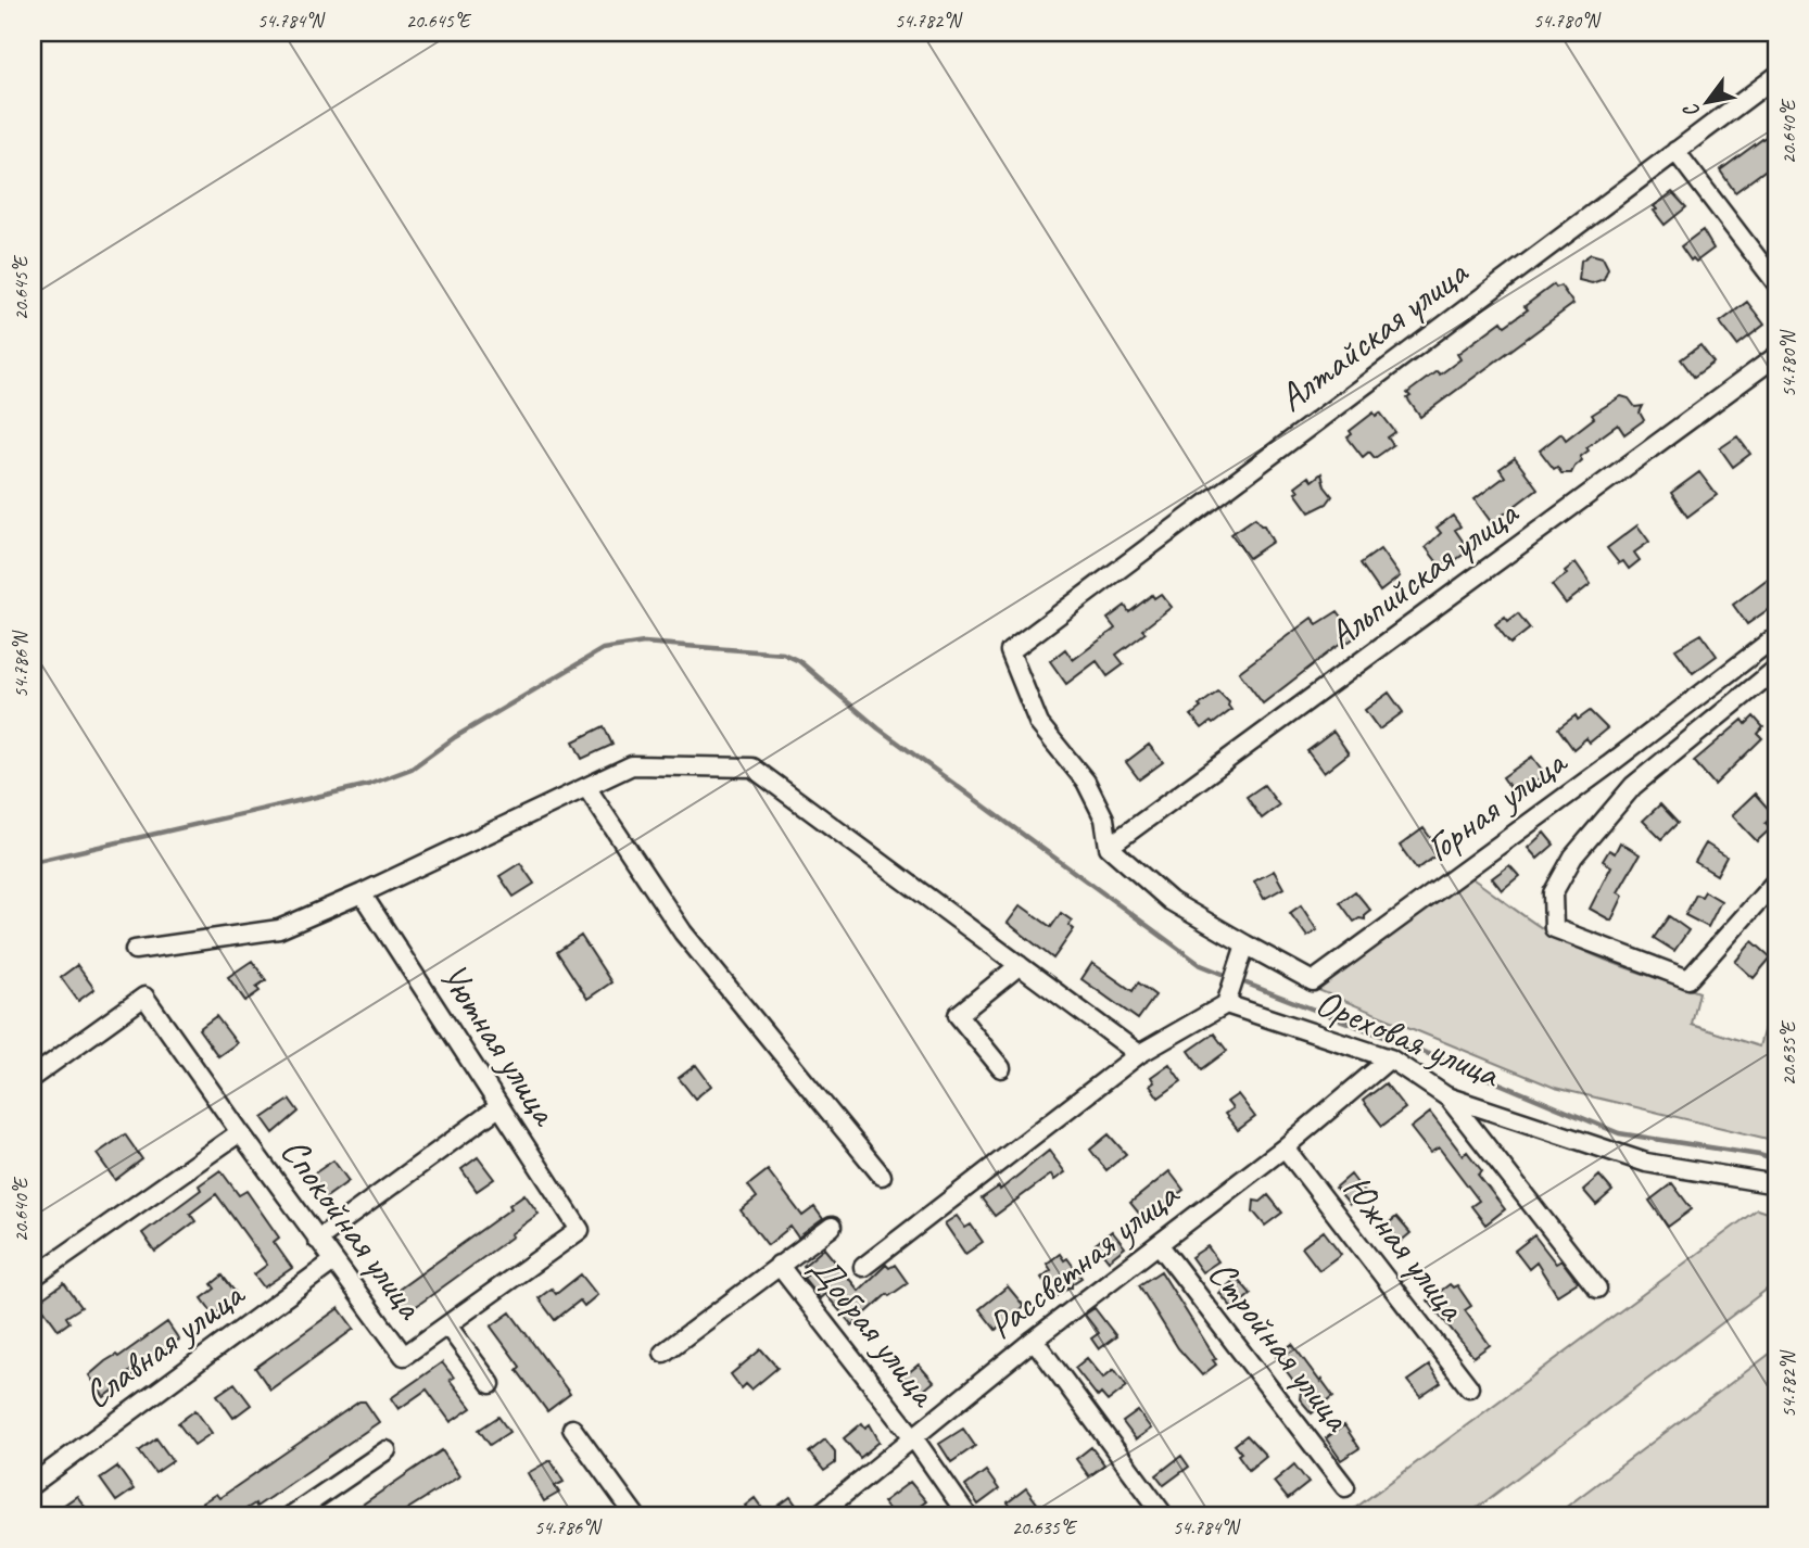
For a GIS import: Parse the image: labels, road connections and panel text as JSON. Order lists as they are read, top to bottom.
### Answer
{
  "streets": {
    "street": [
      "Алтайская улица",
      "Альпийская улица",
      "Горная улица",
      "Ореховая улица",
      "Уютная улица",
      "Спокойная улица",
      "Южная улица",
      "Рассветная улица",
      "Добрая улица",
      "Славная улица",
      "Стройная улица"
    ]
  },
  "crossings": [
    ["Алтайская улица", "Альпийская улица"],
    ["Ореховая улица", "Рассветная улица"],
    ["Уютная улица", "Спокойная улица"],
    ["Спокойная улица", "Славная улица"],
    ["Южная улица", "Рассветная улица"],
    ["Рассветная улица", "Добрая улица"],
    ["Рассветная улица", "Стройная улица"]
  ],
  "north": "bottom left",
  "coordinates": [
    "54.784°N",
    "20.645°E",
    "54.782°N",
    "54.780°N",
    "20.640°E",
    "54.786°N",
    "20.635°E"
  ]
}
